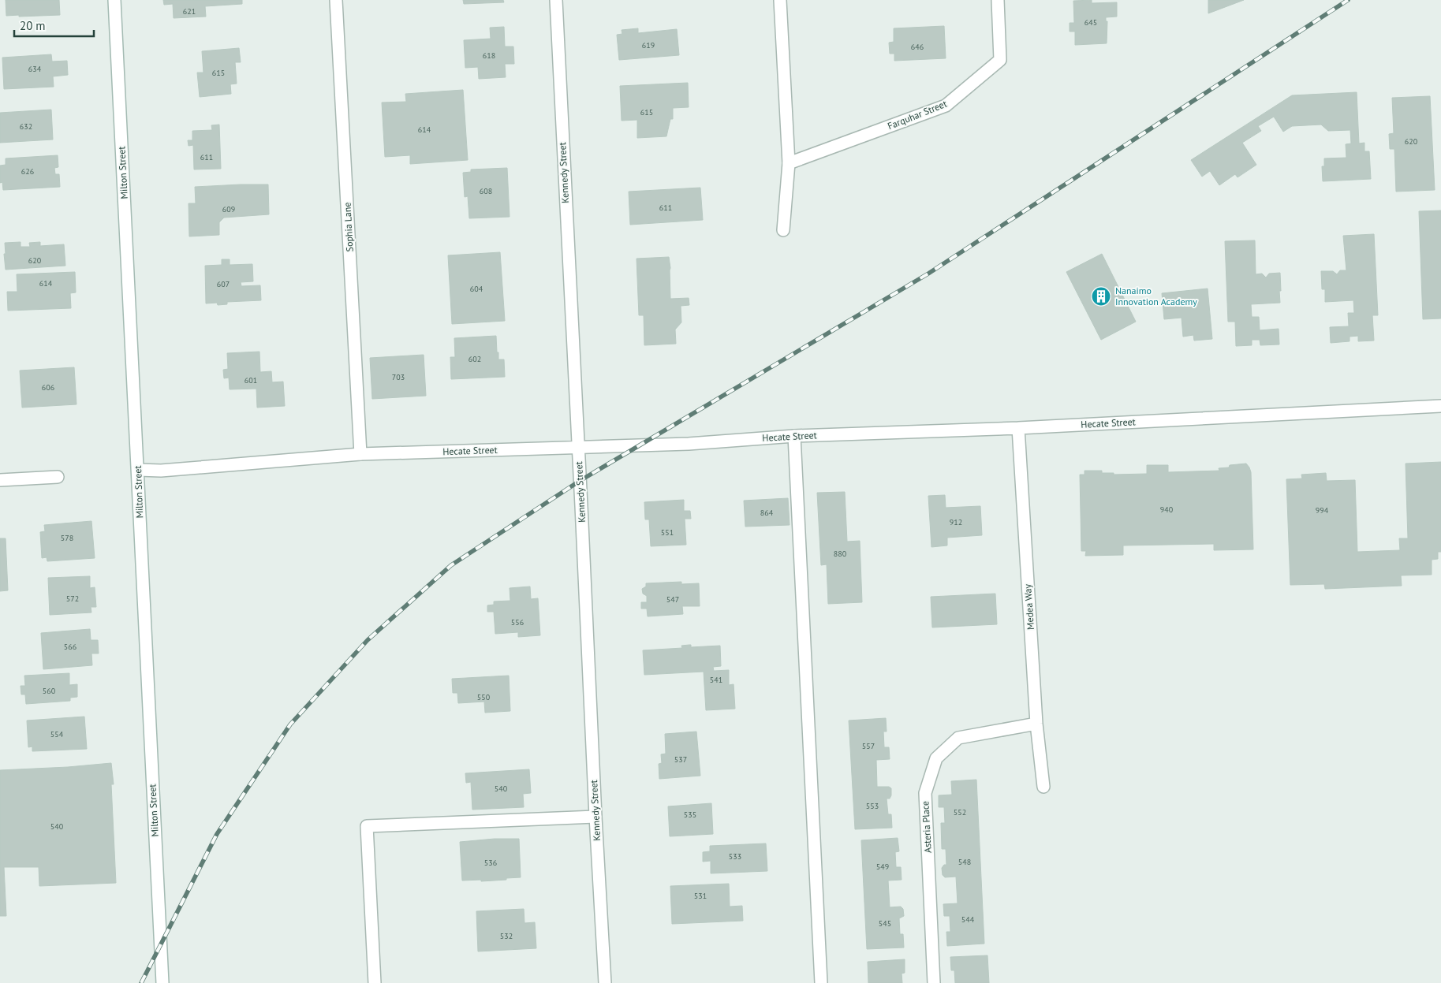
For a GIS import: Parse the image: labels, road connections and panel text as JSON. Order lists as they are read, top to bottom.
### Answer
{
  "streets": {
    "street": [
      "Farquhar Street",
      "Milton Street",
      "Kennedy Street",
      "Sophia Lane",
      "Hecate Street",
      "Medea Way",
      "Asteria Place"
    ]
  },
  "crossings": [
    ["Milton Street", "Hecate Street"],
    ["Kennedy Street", "Hecate Street"],
    ["Sophia Lane", "Hecate Street"],
    ["Hecate Street", "Medea Way"],
    ["Medea Way", "Asteria Place"]
  ],
  "places": {
    "building": ["Nanaimo Innovation Academy"]
  },
  "house_numbers": [
    "621",
    "645",
    "619",
    "646",
    "618",
    "634",
    "615",
    "615",
    "632",
    "614",
    "620",
    "611",
    "626",
    "608",
    "611",
    "609",
    "620",
    "614",
    "607",
    "604",
    "602",
    "703",
    "601",
    "606",
    "940",
    "994",
    "864",
    "912",
    "551",
    "578",
    "880",
    "572",
    "547",
    "556",
    "566",
    "541",
    "560",
    "550",
    "554",
    "557",
    "537",
    "540",
    "553",
    "552",
    "535",
    "540",
    "533",
    "548",
    "536",
    "549",
    "531",
    "544",
    "545",
    "532"
  ],
  "scale_bar": "20 m"
}
